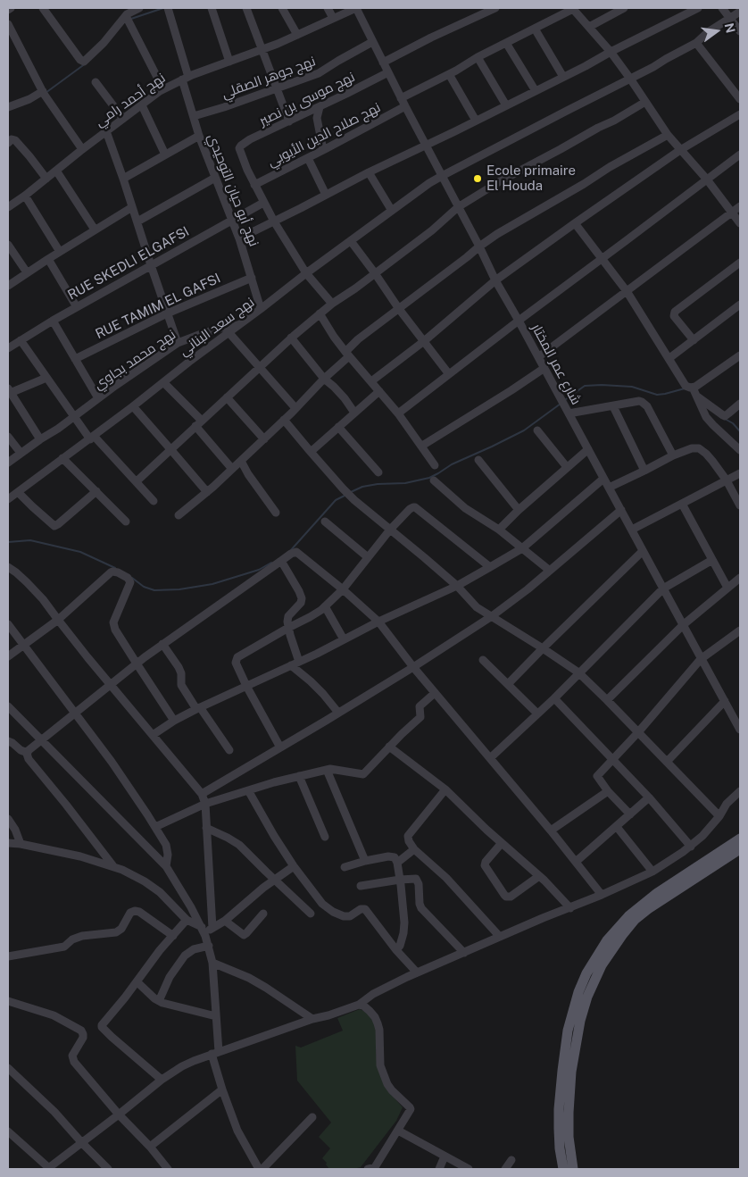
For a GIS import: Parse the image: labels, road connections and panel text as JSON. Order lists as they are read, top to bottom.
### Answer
{
  "streets": {
    "street": [
      "نهج جوهر الصقلي",
      "نهج موسى بن نصير",
      "نهج أحمد رامي",
      "نهج صلاح الدين الأيوبي",
      "نهج أبو حيان التوحيدي",
      "RUE SKEDLI ELGAFSI",
      "RUE TAMIM EL GAFSI",
      "نهج سعد البناني",
      "نهج محمد بجاوي",
      "شارع عمر المختار"
    ]
  },
  "crossings": [
    ["نهج جوهر الصقلي", "نهج أبو حيان التوحيدي"],
    ["نهج جوهر الصقلي", "شارع عمر المختار"],
    ["نهج موسى بن نصير", "نهج صلاح الدين الأيوبي"],
    ["نهج موسى بن نصير", "شارع عمر المختار"],
    ["نهج أحمد رامي", "نهج أبو حيان التوحيدي"],
    ["نهج أحمد رامي", "شارع عمر المختار"],
    ["نهج صلاح الدين الأيوبي", "شارع عمر المختار"],
    ["نهج أبو حيان التوحيدي", "RUE SKEDLI ELGAFSI"],
    ["نهج أبو حيان التوحيدي", "RUE TAMIM EL GAFSI"],
    ["نهج أبو حيان التوحيدي", "نهج سعد البناني"],
    ["نهج سعد البناني", "نهج محمد بجاوي"],
    ["نهج سعد البناني", "شارع عمر المختار"]
  ],
  "places": ["Ecole primaire El Houda"],
  "north": "right"
}
